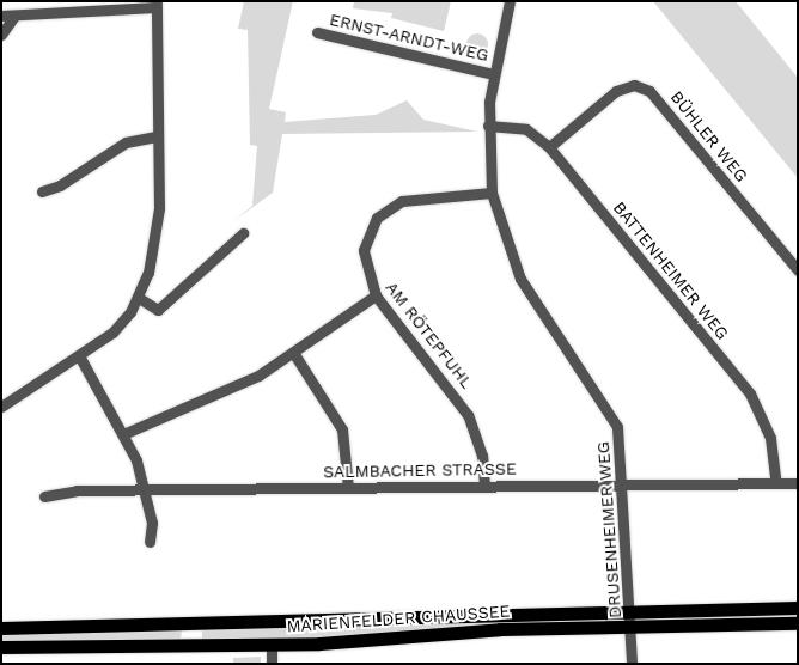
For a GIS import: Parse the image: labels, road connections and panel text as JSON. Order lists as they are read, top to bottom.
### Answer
{
  "streets": {
    "main road": ["MARIENFELDER CHAUSSEE"],
    "street": [
      "ERNST-ARNDT-WEG",
      "BÜHLER WEG",
      "BATTENHEIMER WEG",
      "AM RÖTEPFUHL",
      "SALMBACHER STRASSE",
      "DRUSENHEIMER WEG"
    ]
  },
  "crossings": [
    ["ERNST-ARNDT-WEG", "DRUSENHEIMER WEG"],
    ["BÜHLER WEG", "BATTENHEIMER WEG"],
    ["BATTENHEIMER WEG", "SALMBACHER STRASSE"],
    ["BATTENHEIMER WEG", "DRUSENHEIMER WEG"],
    ["AM RÖTEPFUHL", "SALMBACHER STRASSE"],
    ["AM RÖTEPFUHL", "DRUSENHEIMER WEG"],
    ["SALMBACHER STRASSE", "DRUSENHEIMER WEG"],
    ["DRUSENHEIMER WEG", "MARIENFELDER CHAUSSEE"]
  ]
}
